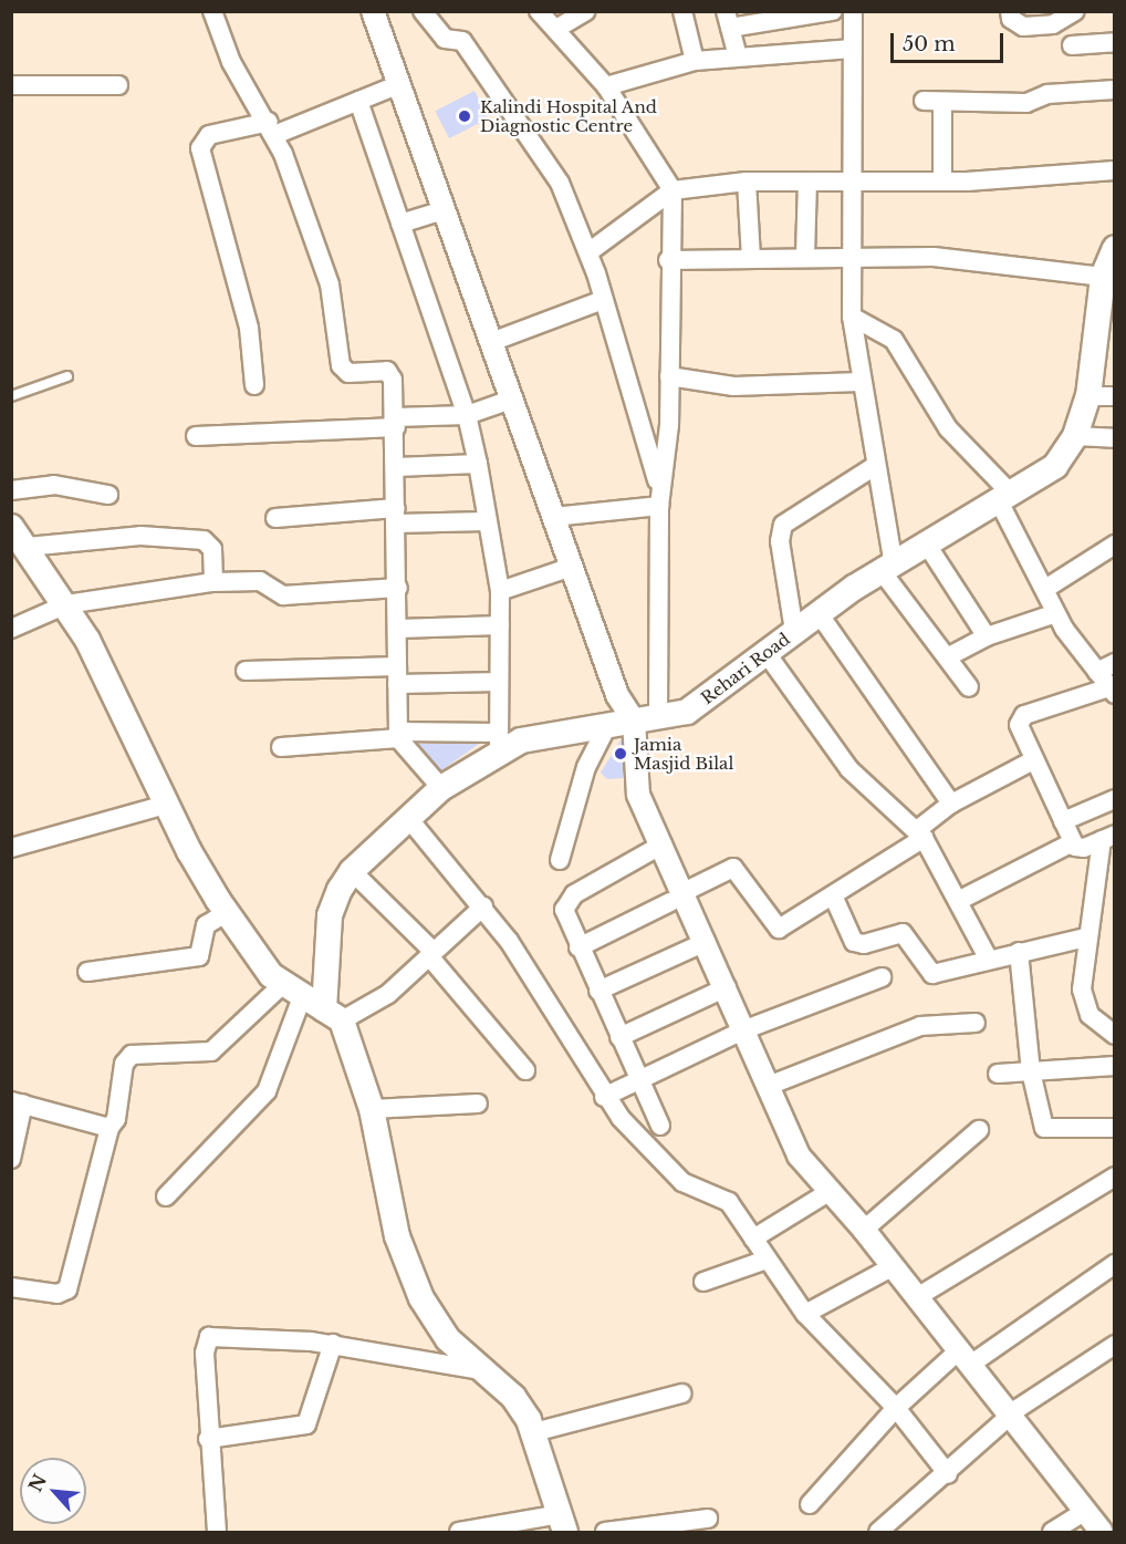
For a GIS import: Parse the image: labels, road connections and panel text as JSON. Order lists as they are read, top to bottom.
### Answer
{
  "streets": {
    "main road": ["Rehari Road"]
  },
  "places": ["Kalindi Hospital And Diagnostic Centre", "Jamia Masjid Bilal"],
  "scale_bar": "50 m",
  "north": "top left"
}
